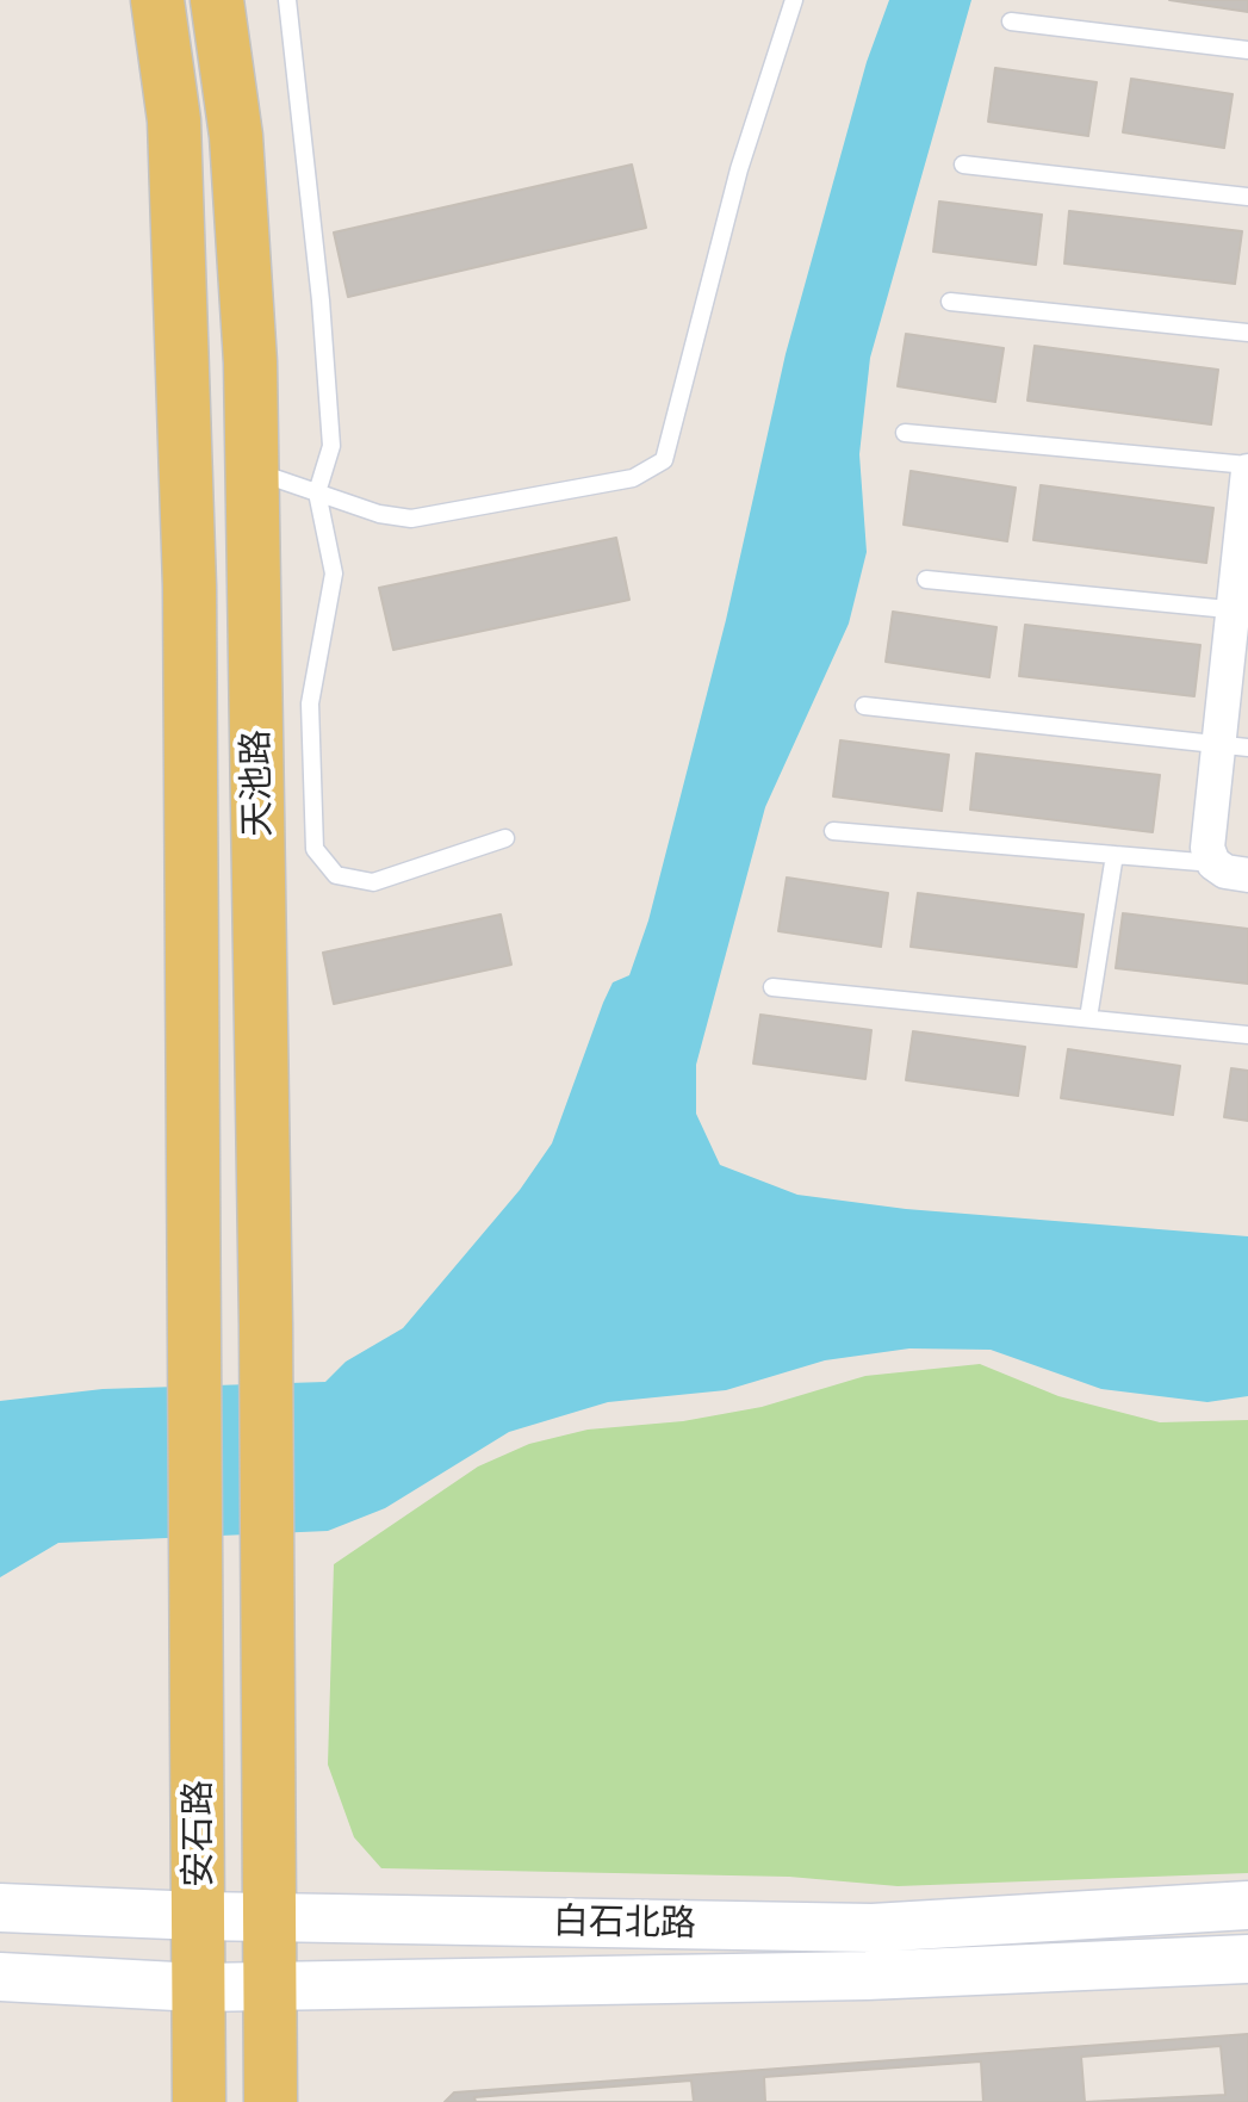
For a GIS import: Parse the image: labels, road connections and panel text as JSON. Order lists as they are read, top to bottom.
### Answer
{
  "streets": {
    "main road": ["天池路", "安石路", "白石北路"]
  },
  "crossings": [
    ["天池路", "安石路"],
    ["安石路", "白石北路"]
  ]
}
